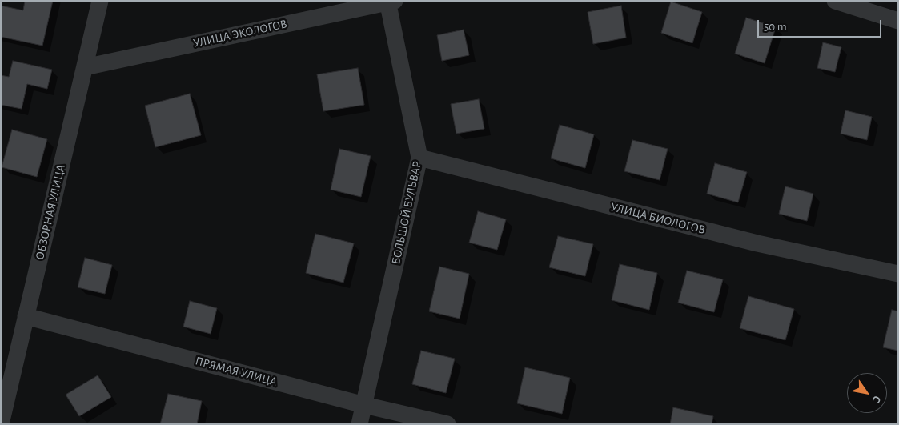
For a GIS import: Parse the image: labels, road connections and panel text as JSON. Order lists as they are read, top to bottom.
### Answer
{
  "streets": {
    "street": [
      "УЛИЦА ЭКОЛОГОВ",
      "ОБЗОРНАЯ УЛИЦА",
      "БОЛЬШОЙ БУЛЬВАР",
      "УЛИЦА БИОЛОГОВ",
      "ПРЯМАЯ УЛИЦА"
    ]
  },
  "crossings": [
    ["УЛИЦА ЭКОЛОГОВ", "ОБЗОРНАЯ УЛИЦА"],
    ["УЛИЦА ЭКОЛОГОВ", "БОЛЬШОЙ БУЛЬВАР"],
    ["ОБЗОРНАЯ УЛИЦА", "ПРЯМАЯ УЛИЦА"],
    ["БОЛЬШОЙ БУЛЬВАР", "УЛИЦА БИОЛОГОВ"],
    ["БОЛЬШОЙ БУЛЬВАР", "ПРЯМАЯ УЛИЦА"]
  ],
  "scale_bar": "50 m",
  "north": "bottom right"
}
